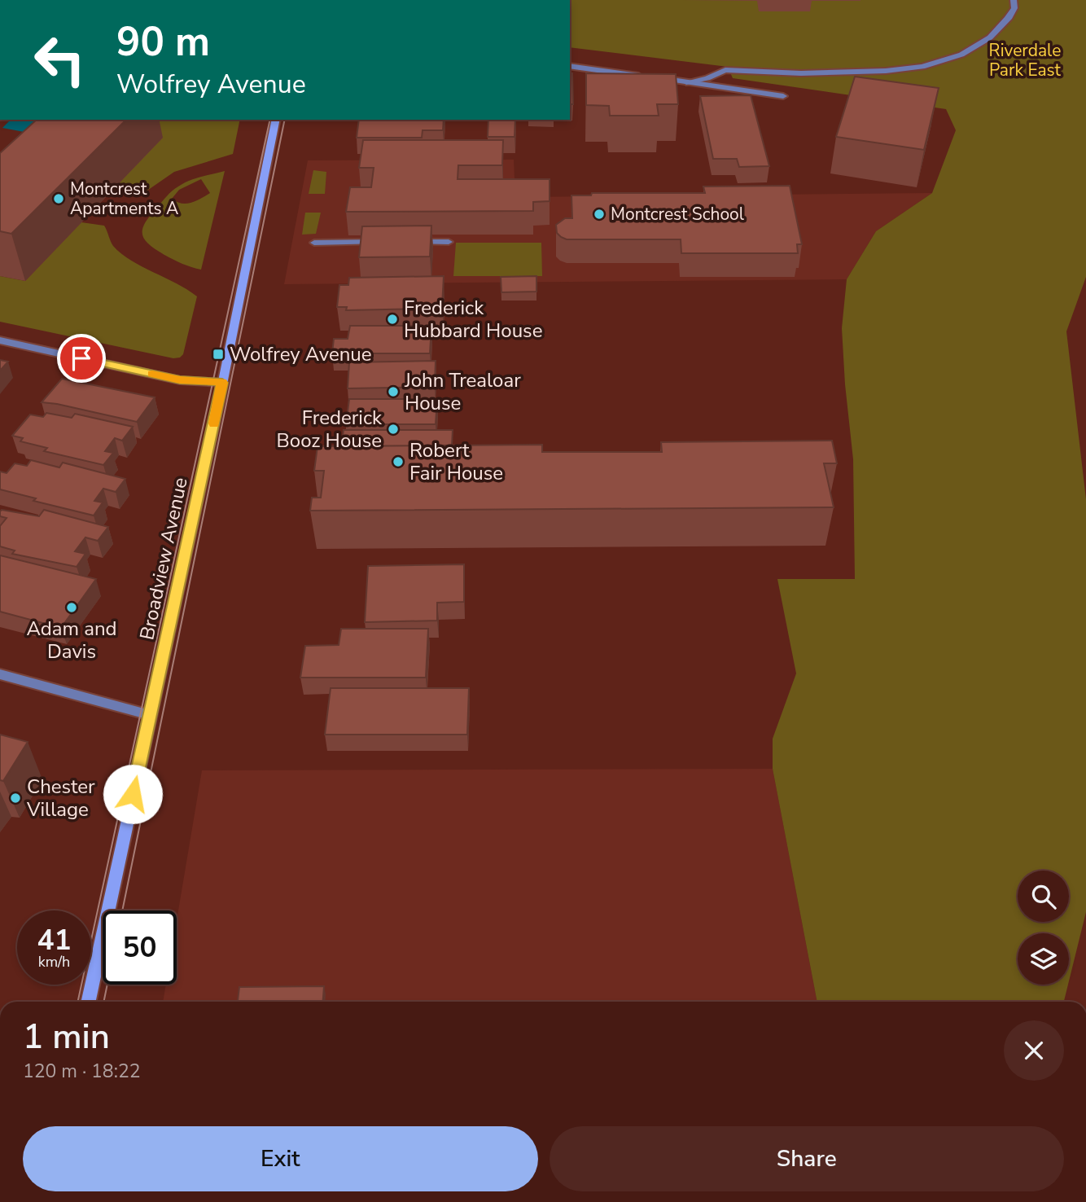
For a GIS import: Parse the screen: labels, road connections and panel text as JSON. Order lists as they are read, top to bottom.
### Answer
{
  "streets": {
    "main road": ["Broadview Avenue"]
  },
  "parks": ["Riverdale Park East"],
  "places": {
    "other": [
      "Montcrest Apartments A",
      "Montcrest School",
      "Frederick Hubbard House",
      "John Trealoar House",
      "Frederick Booz House",
      "Robert Fair House",
      "Adam and Davis",
      "Chester Village"
    ],
    "transit": ["Wolfrey Avenue"]
  },
  "page": {
    "turn": ["90 m", "Wolfrey Avenue"],
    "speed": "41 km/h",
    "limit": "50",
    "heading": ["1 min", "120 m · 18:22"],
    "buttons": ["Exit", "Share"]
  }
}
